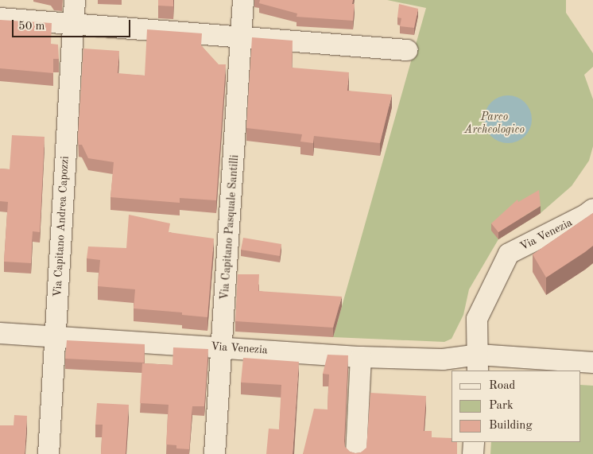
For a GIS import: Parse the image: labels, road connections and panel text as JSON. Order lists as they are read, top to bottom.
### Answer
{
  "streets": {
    "street": ["Via Capitano Andrea Capozzi", "Via Capitano Pasquale Santilli", "Via Venezia"]
  },
  "crossings": [
    ["Via Capitano Andrea Capozzi", "Via Venezia"],
    ["Via Capitano Pasquale Santilli", "Via Venezia"]
  ],
  "parks": ["Parco Archeologico"],
  "legend": ["Road", "Park", "Building"],
  "scale_bar": "50 m"
}
